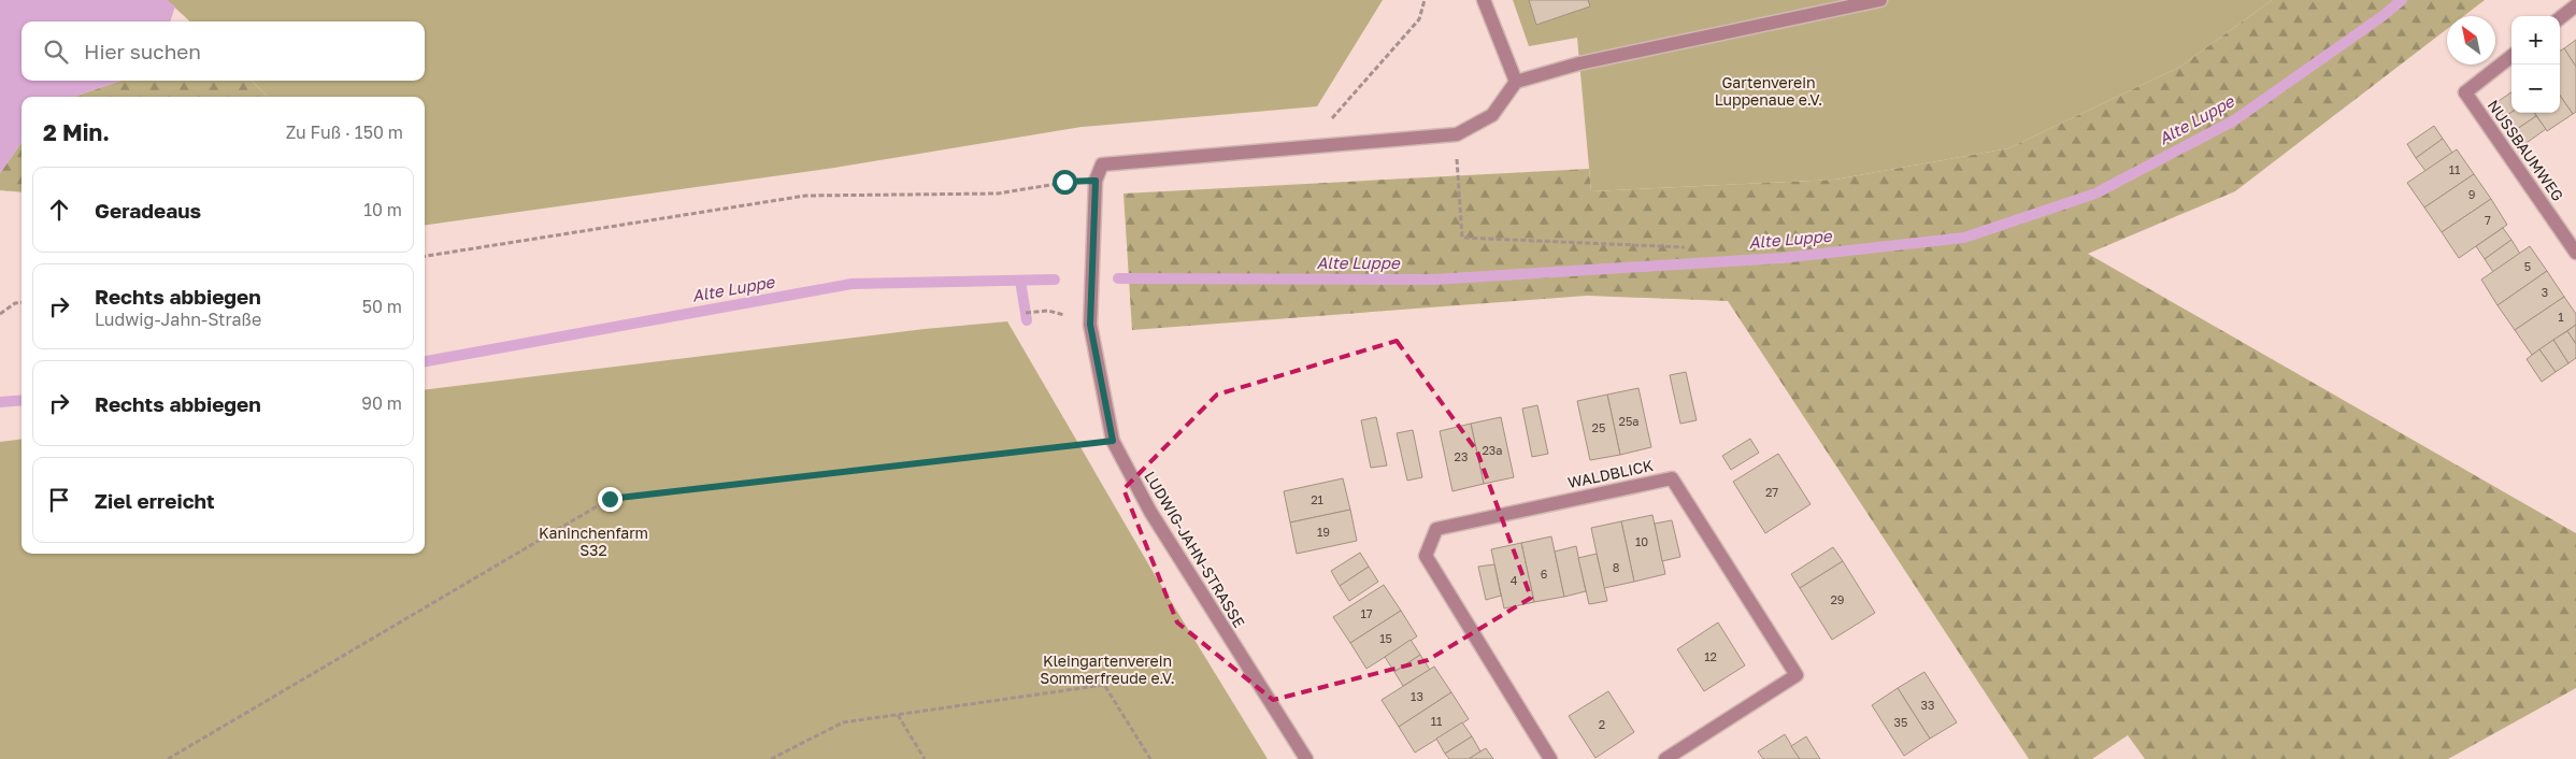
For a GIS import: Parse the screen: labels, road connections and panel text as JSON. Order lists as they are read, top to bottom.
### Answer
{
  "streets": {
    "street": ["NUSSBAUMWEG", "WALDBLICK", "LUDWIG-JAHN-STRASSE"]
  },
  "water": ["Alte Luppe"],
  "parks": ["Gartenverein Luppenaue e.V.", "Kaninchenfarm S32", "Kleingartenverein Sommerfreude e.V."],
  "house_numbers": [
    "11",
    "9",
    "7",
    "5",
    "3",
    "1",
    "25a",
    "25",
    "23a",
    "23",
    "27",
    "21",
    "19",
    "10",
    "8",
    "6",
    "4",
    "29",
    "17",
    "15",
    "12",
    "13",
    "33",
    "11",
    "35",
    "2"
  ],
  "north": "top left",
  "page": {
    "map_buttons": ["+", "−"],
    "search": "Hier suchen",
    "heading": ["2 Min.", "Zu Fuß · 150 m"],
    "list": [
      ["Geradeaus", "10 m"],
      ["Rechts abbiegen", "Ludwig-Jahn-Straße", "50 m"],
      ["Rechts abbiegen", "90 m"],
      "Ziel erreicht"
    ]
  }
}
